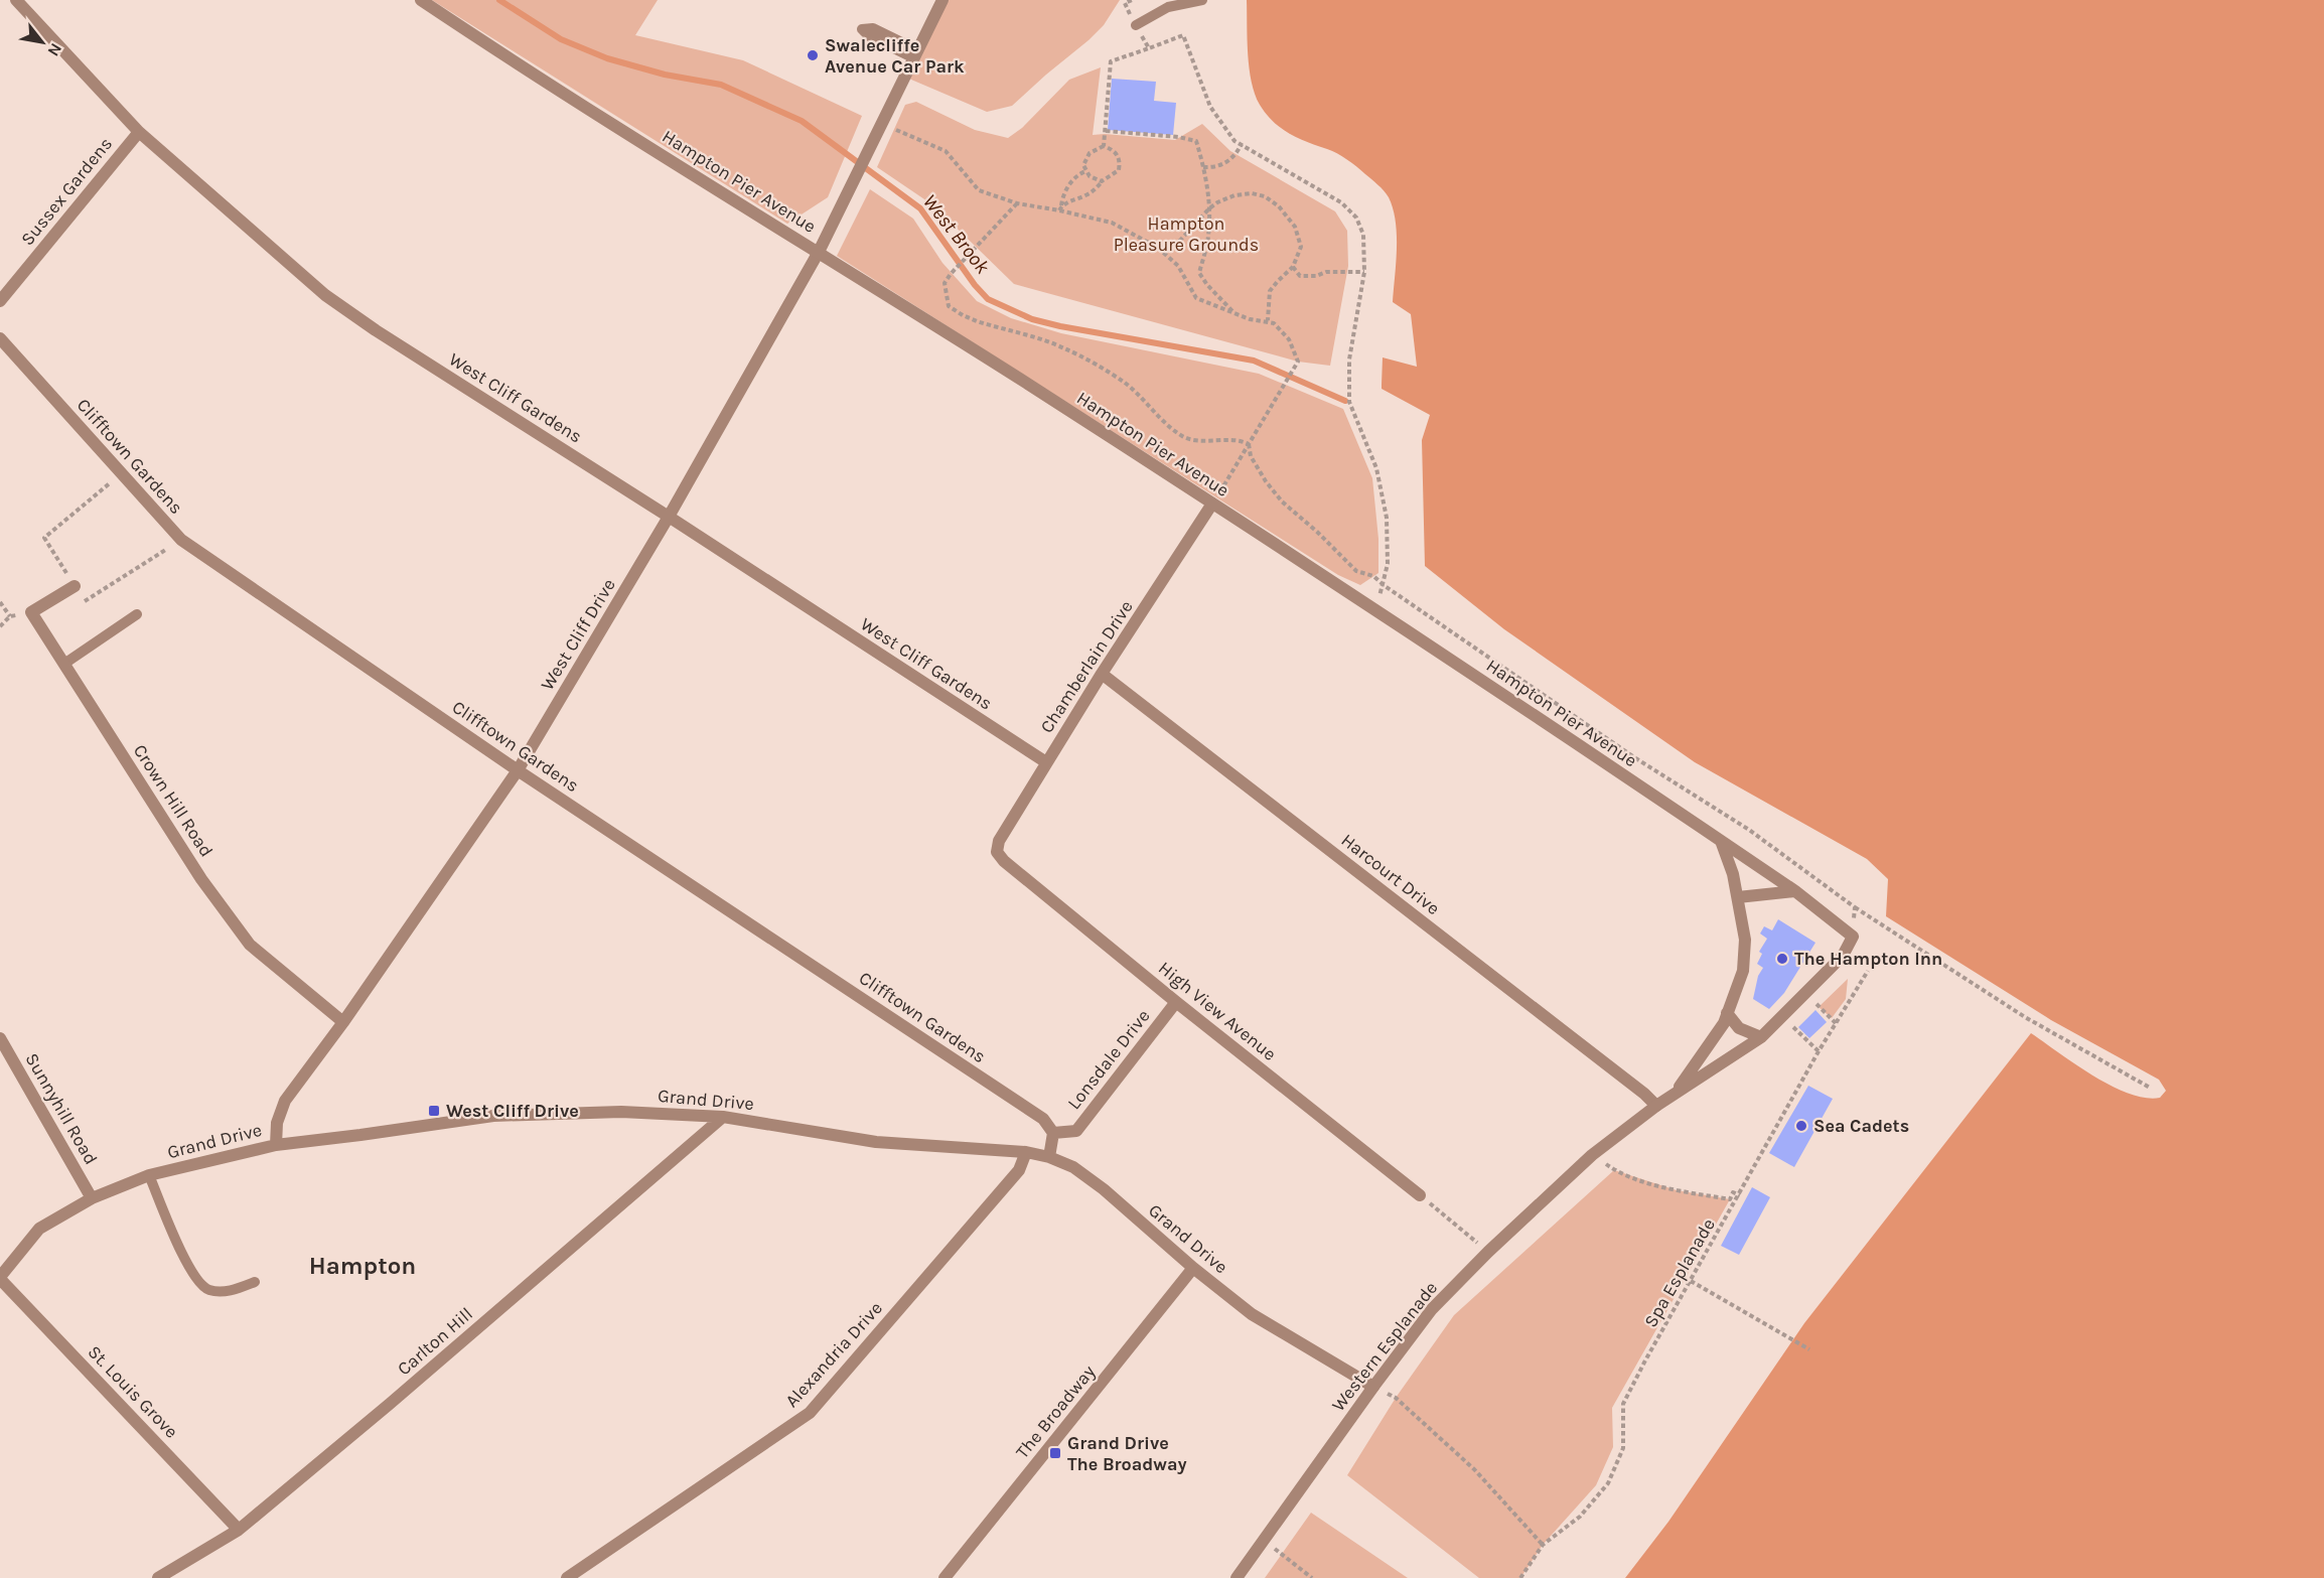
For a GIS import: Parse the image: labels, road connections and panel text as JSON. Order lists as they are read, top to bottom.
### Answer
{
  "streets": {
    "street": [
      "Hampton Pier Avenue",
      "Sussex Gardens",
      "West Cliff Gardens",
      "Clifftown Gardens",
      "West Cliff Drive",
      "Chamberlain Drive",
      "Crown Hill Road",
      "Harcourt Drive",
      "High View Avenue",
      "Lonsdale Drive",
      "Grand Drive",
      "Sunnyhill Road",
      "Carlton Hill",
      "Western Esplanade",
      "Alexandria Drive",
      "St. Louis Grove",
      "The Broadway"
    ],
    "path": ["Spa Esplanade"]
  },
  "crossings": [
    ["Hampton Pier Avenue", "West Cliff Drive"],
    ["Hampton Pier Avenue", "Chamberlain Drive"],
    ["Hampton Pier Avenue", "Western Esplanade"],
    ["Sussex Gardens", "West Cliff Gardens"],
    ["West Cliff Gardens", "West Cliff Drive"],
    ["West Cliff Gardens", "Chamberlain Drive"],
    ["Clifftown Gardens", "West Cliff Drive"],
    ["Clifftown Gardens", "Lonsdale Drive"],
    ["West Cliff Drive", "Crown Hill Road"],
    ["West Cliff Drive", "Grand Drive"],
    ["Chamberlain Drive", "Harcourt Drive"],
    ["Chamberlain Drive", "High View Avenue"],
    ["Harcourt Drive", "Western Esplanade"],
    ["High View Avenue", "Lonsdale Drive"],
    ["Grand Drive", "Sunnyhill Road"],
    ["Grand Drive", "Carlton Hill"],
    ["Grand Drive", "Western Esplanade"],
    ["Grand Drive", "Alexandria Drive"],
    ["Grand Drive", "St. Louis Grove"],
    ["Grand Drive", "The Broadway"],
    ["Carlton Hill", "St. Louis Grove"]
  ],
  "districts": ["Hampton"],
  "water": ["West Brook"],
  "parks": ["Hampton Pleasure Grounds"],
  "places": {
    "other": ["Swalecliffe Avenue Car Park", "The Hampton Inn", "Sea Cadets"],
    "transit": ["West Cliff Drive", "Grand Drive The Broadway"]
  },
  "north": "bottom right"
}
